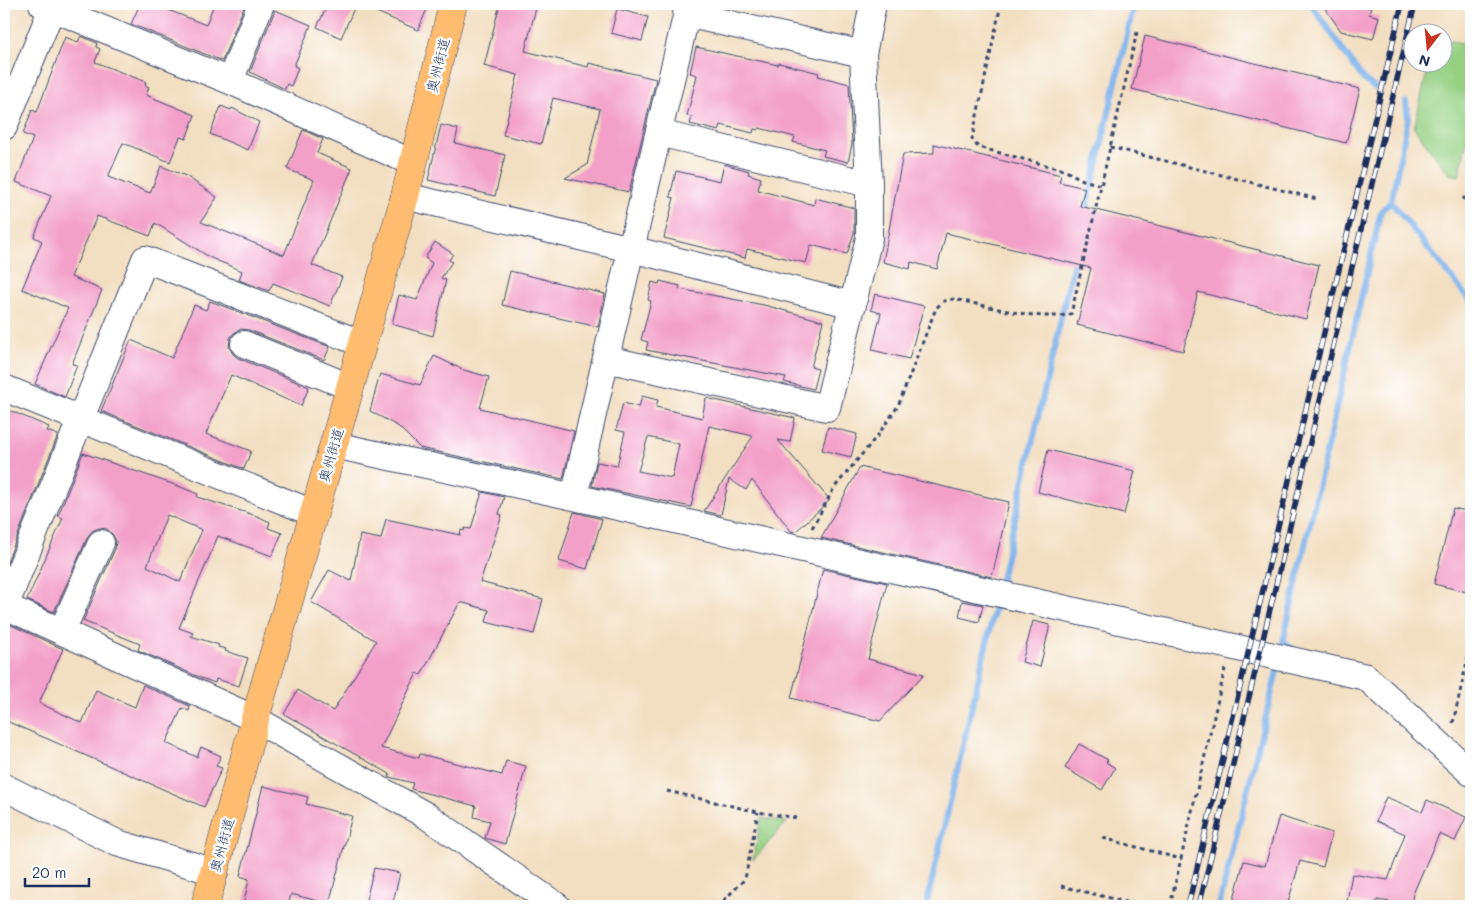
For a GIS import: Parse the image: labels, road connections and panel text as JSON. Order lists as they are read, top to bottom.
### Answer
{
  "streets": {
    "main road": ["奥州街道"]
  },
  "scale_bar": "20 m",
  "north": "bottom"
}
